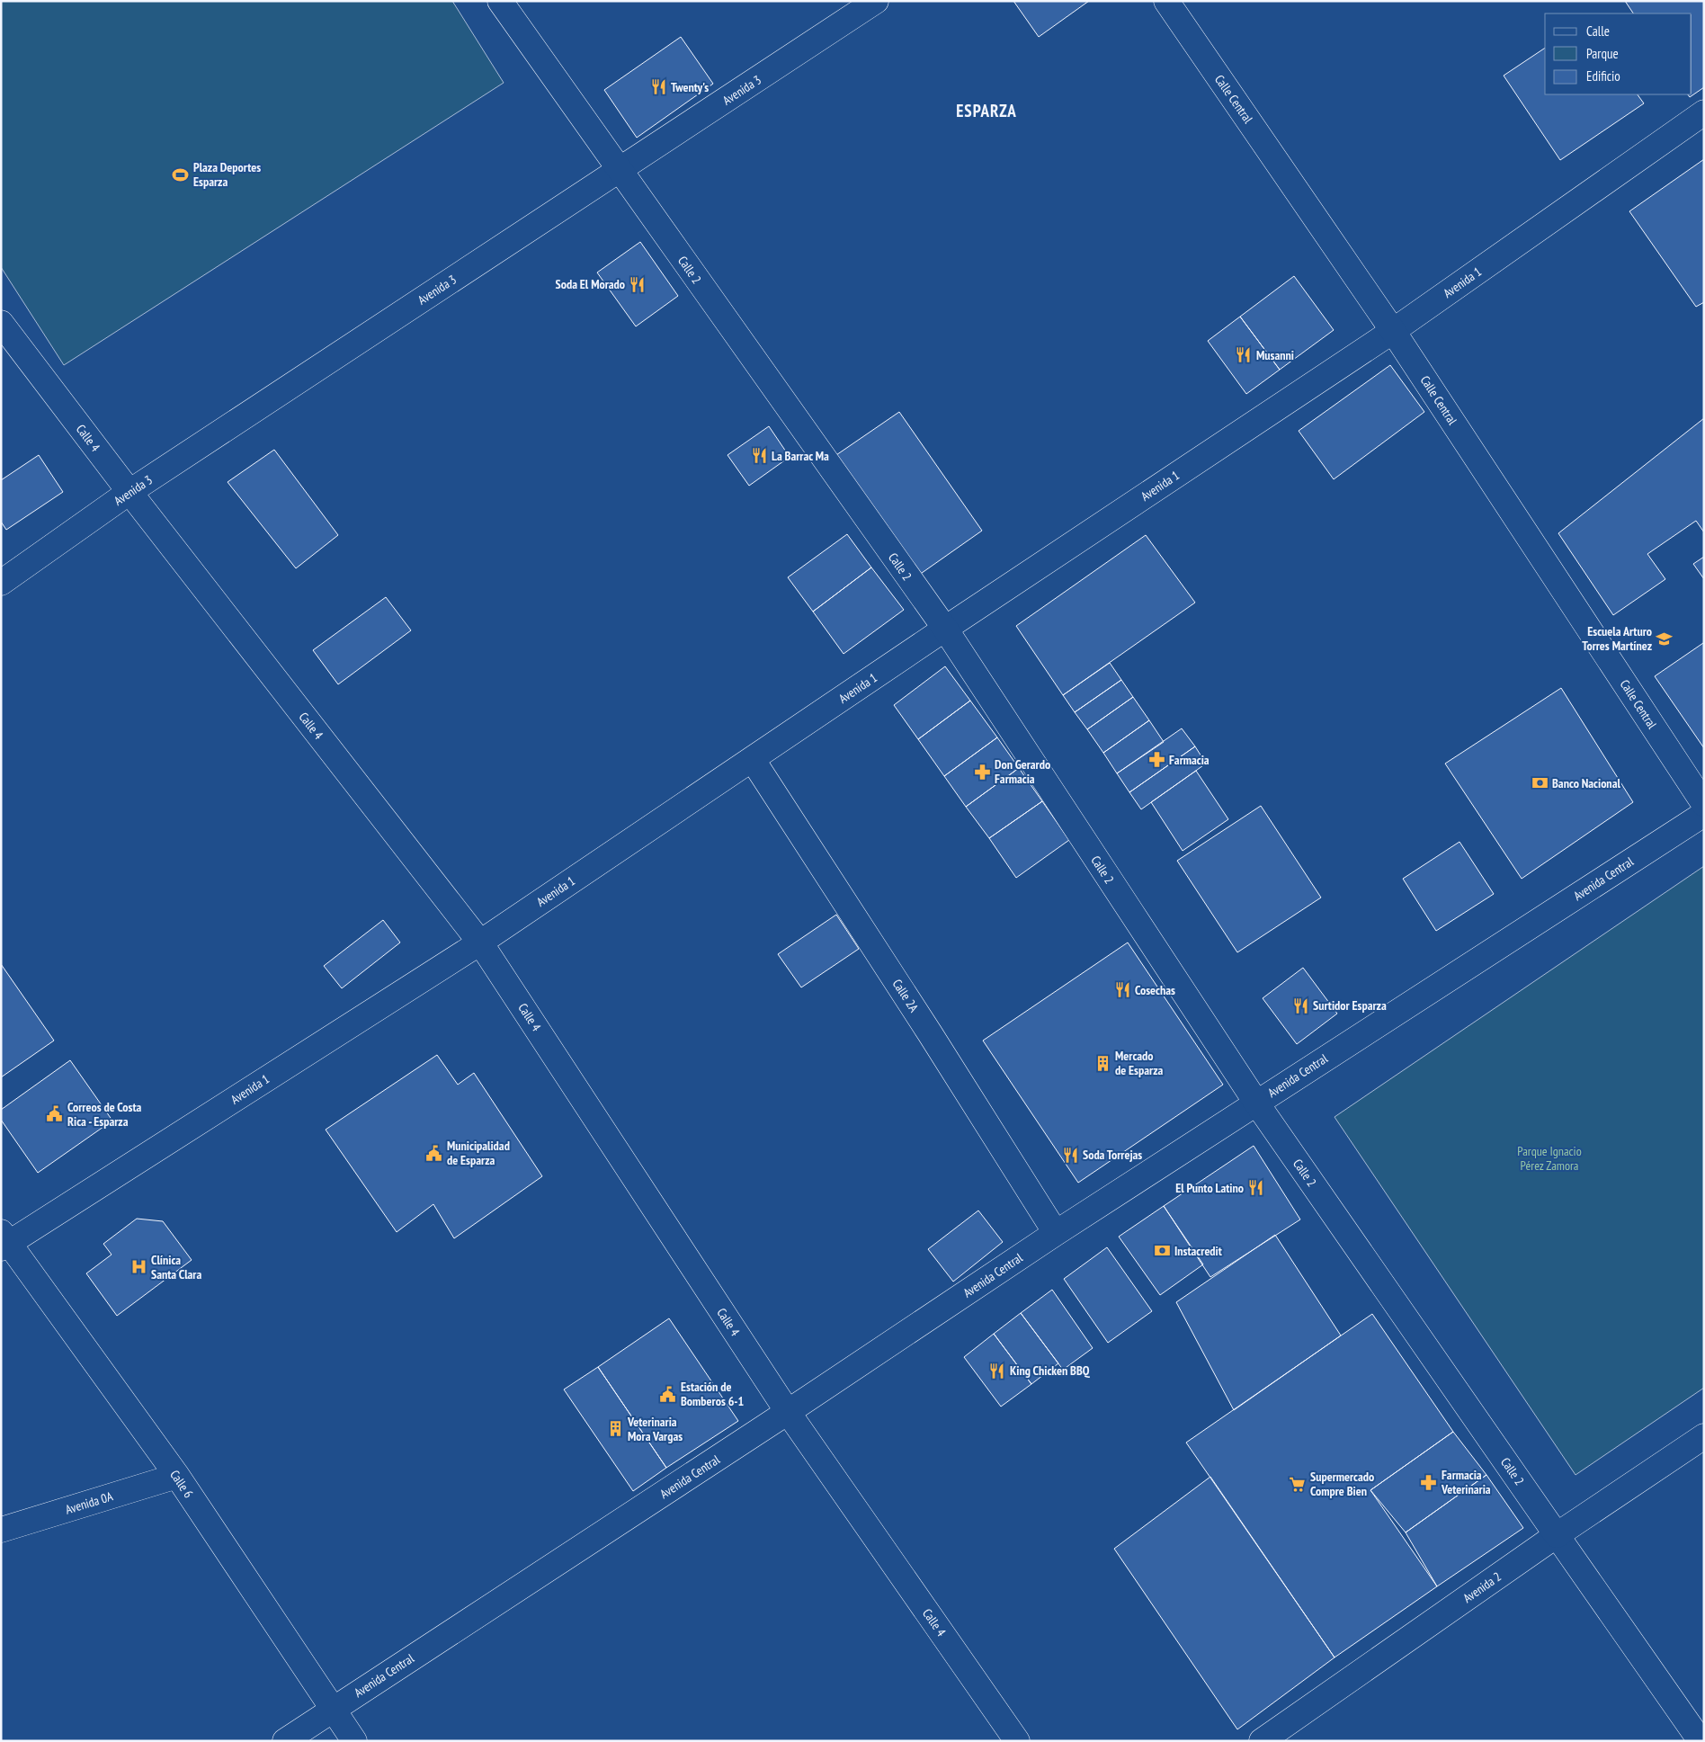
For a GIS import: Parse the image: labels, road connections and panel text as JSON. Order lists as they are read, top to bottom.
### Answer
{
  "streets": {
    "street": [
      "Avenida 3",
      "Calle Central",
      "Calle 2",
      "Avenida 1",
      "Calle 4",
      "Avenida Central",
      "Calle 2A",
      "Calle 6",
      "Avenida 0A",
      "Avenida 2"
    ]
  },
  "crossings": [
    ["Avenida 3", "Calle 2"],
    ["Avenida 3", "Calle 4"],
    ["Calle Central", "Avenida 1"],
    ["Calle 2", "Avenida 1"],
    ["Calle 2", "Avenida Central"],
    ["Calle 2", "Avenida 2"],
    ["Avenida 1", "Calle 4"],
    ["Avenida 1", "Calle 2A"],
    ["Avenida 1", "Calle 6"],
    ["Calle 4", "Avenida Central"],
    ["Avenida Central", "Calle 2A"],
    ["Avenida Central", "Calle 6"],
    ["Calle 6", "Avenida 0A"]
  ],
  "districts": ["ESPARZA"],
  "parks": ["Parque Ignacio Pérez Zamora"],
  "places": {
    "restaurant": [
      "Twenty's",
      "Soda El Morado",
      "Musanni",
      "La Barrac Ma",
      "Cosechas",
      "Surtidor Esparza",
      "Soda Torrejas",
      "El Punto Latino",
      "King Chicken BBQ"
    ],
    "sports": ["Plaza Deportes Esparza"],
    "school or university": ["Escuela Arturo Torres Martínez"],
    "pharmacy": ["Farmacia", "Don Gerardo Farmacia", "Farmacia Veterinaria"],
    "bank": ["Banco Nacional", "Instacredit"],
    "building": ["Mercado de Esparza", "Veterinaria Mora Vargas"],
    "public building": ["Correos de Costa Rica - Esparza", "Municipalidad de Esparza", "Estación de Bomberos 6-1"],
    "hospital": ["Clínica Santa Clara"],
    "supermarket": ["Supermercado Compre Bien"]
  },
  "legend": ["Calle", "Parque", "Edificio"]
}
